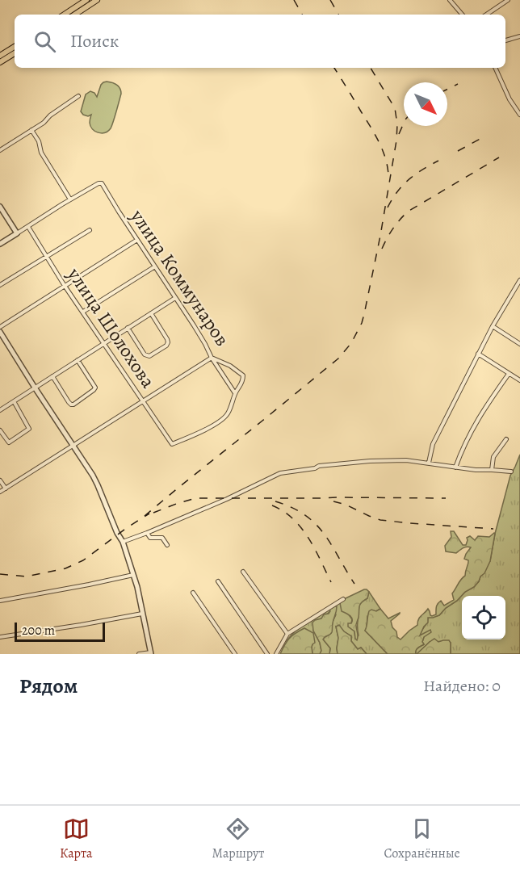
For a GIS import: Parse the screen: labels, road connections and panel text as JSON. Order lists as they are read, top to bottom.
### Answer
{
  "streets": {
    "street": ["улица Коммунаров", "улица Шолохова"]
  },
  "crossings": [
    ["улица Коммунаров", "улица Шолохова"]
  ],
  "scale_bar": "200 m",
  "north": "bottom right",
  "page": {
    "search": "Поиск",
    "scale": "200 m",
    "heading": ["Рядом", "Найдено: 0"],
    "nav": ["Карта", "Маршрут", "Сохранённые"]
  }
}
